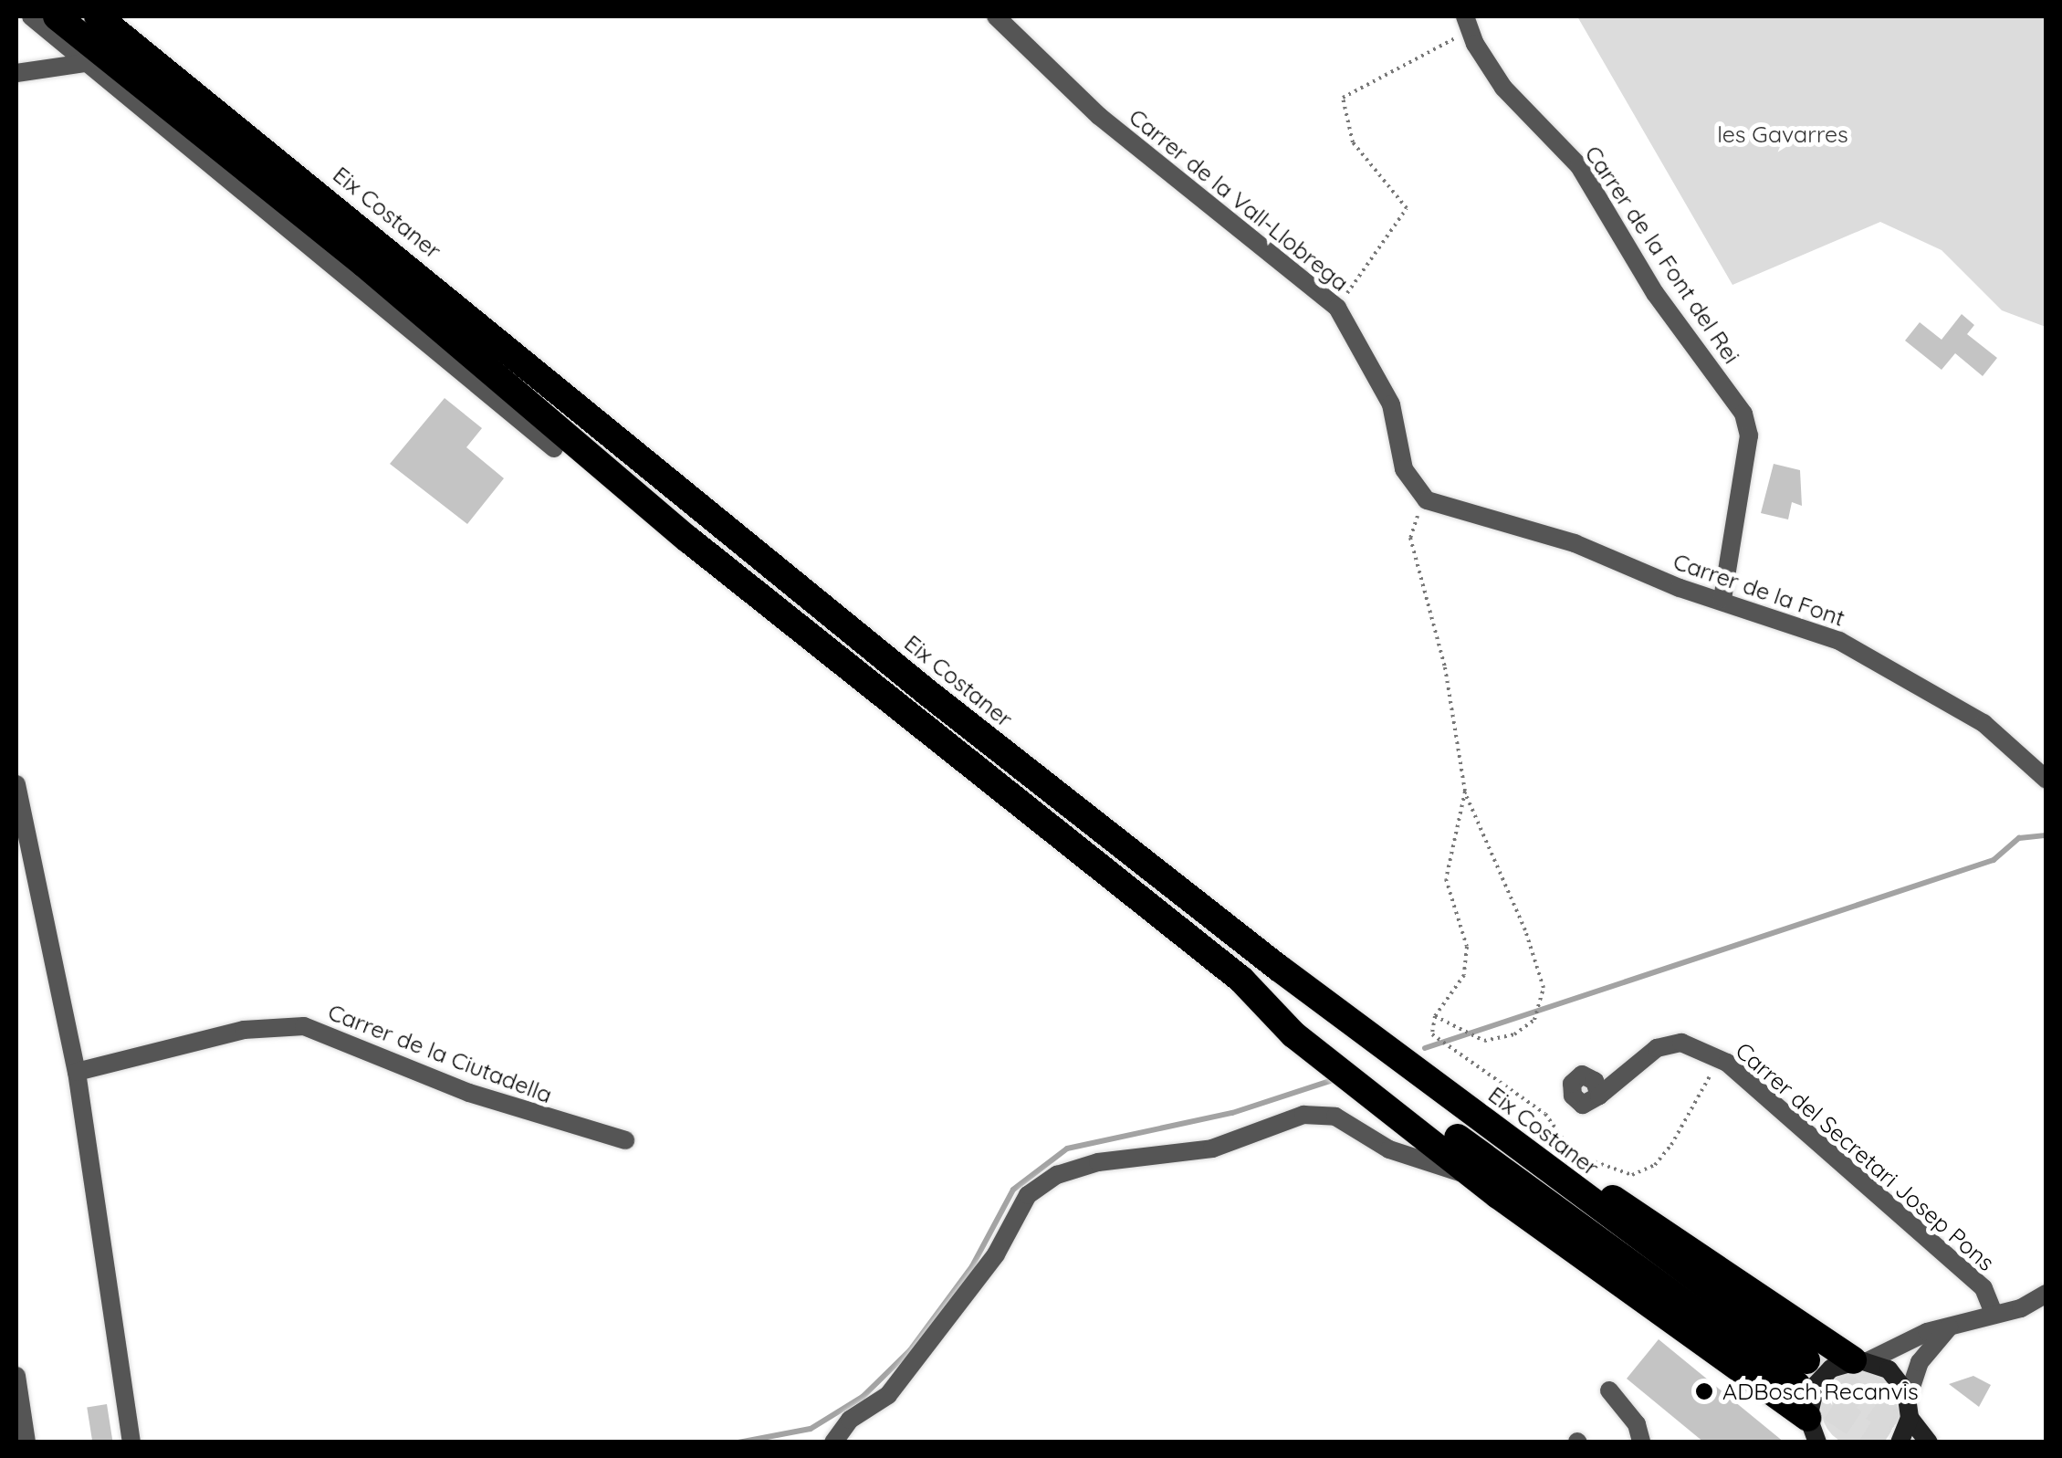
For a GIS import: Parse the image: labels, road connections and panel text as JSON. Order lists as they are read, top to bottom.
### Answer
{
  "streets": {
    "highway": ["Eix Costaner"],
    "street": [
      "Carrer de la Vall-Llobrega",
      "Carrer de la Font del Rei",
      "Carrer de la Font",
      "Carrer de la Ciutadella",
      "Carrer del Secretari Josep Pons"
    ]
  },
  "crossings": [
    ["Carrer de la Vall-Llobrega", "Carrer de la Font"],
    ["Carrer de la Font del Rei", "Carrer de la Font"]
  ],
  "parks": ["les Gavarres"],
  "places": ["ADBosch Recanvis"]
}
